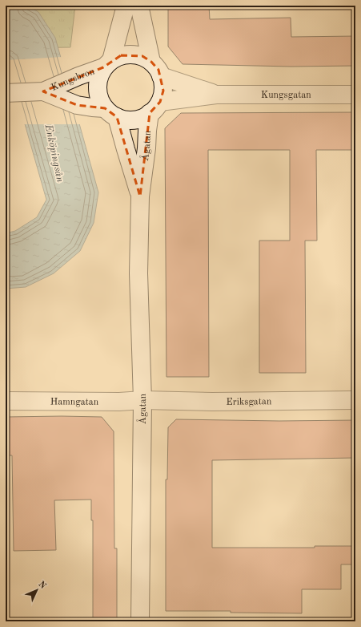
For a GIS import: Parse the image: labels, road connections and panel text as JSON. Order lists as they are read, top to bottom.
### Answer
{
  "streets": {
    "street": [
      "Kungsbron",
      "Kungsgatan",
      "Ågatan",
      "Hamngatan",
      "Eriksgatan"
    ]
  },
  "crossings": [
    ["Kungsbron", "Kungsgatan"],
    ["Kungsbron", "Ågatan"],
    ["Kungsgatan", "Ågatan"],
    ["Ågatan", "Hamngatan"],
    ["Ågatan", "Eriksgatan"],
    ["Hamngatan", "Eriksgatan"]
  ],
  "water": ["Enköpingsån"],
  "north": "top right"
}
